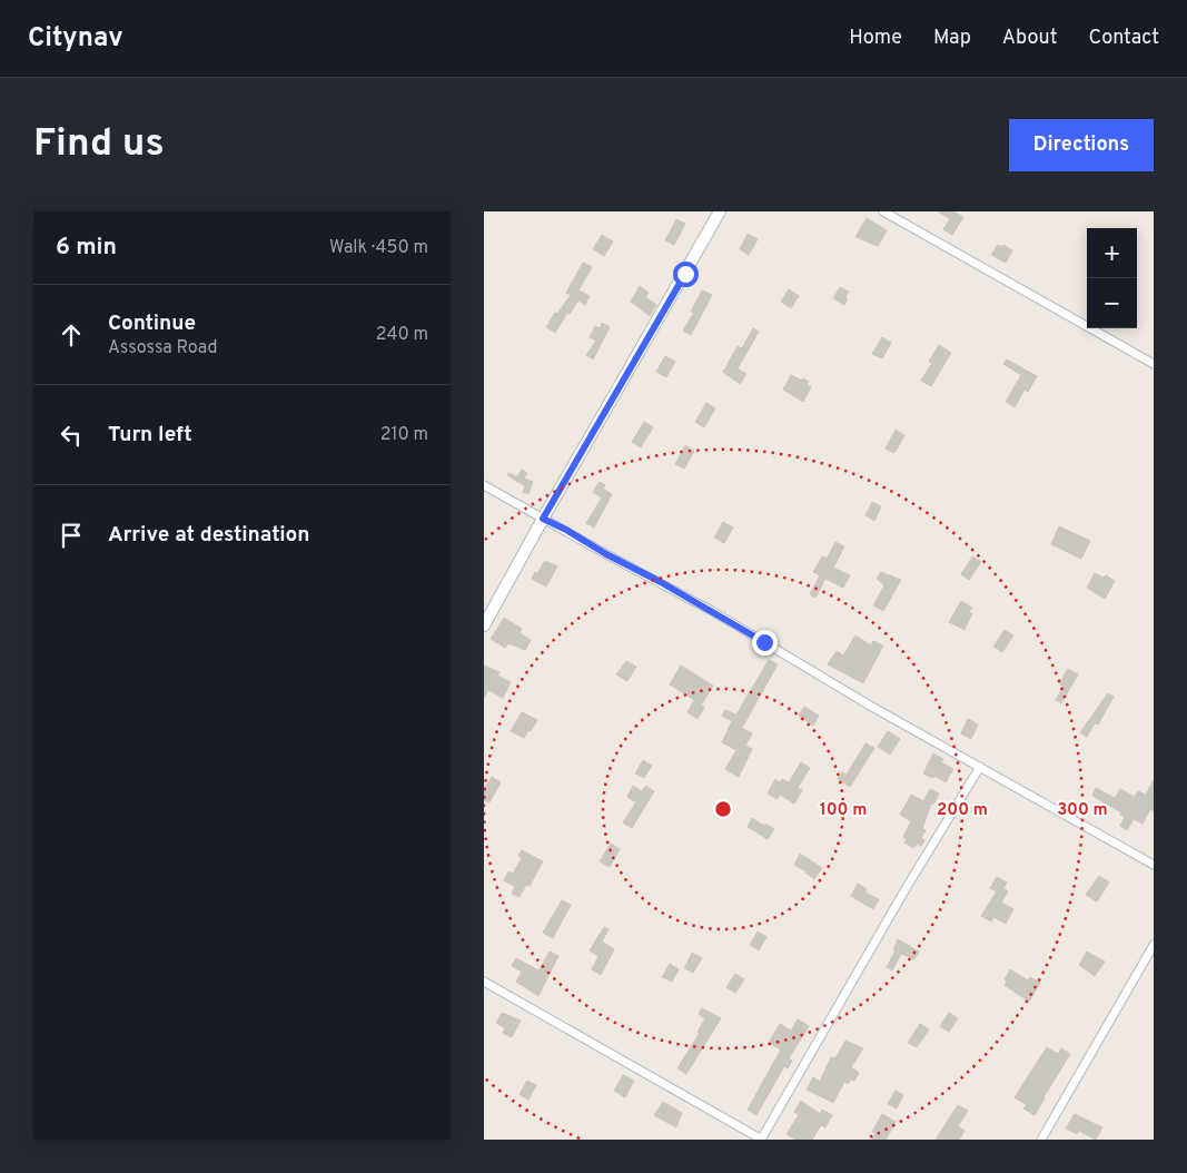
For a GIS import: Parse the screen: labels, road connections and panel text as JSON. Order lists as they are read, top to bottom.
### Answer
{
  "page": {
    "header": "Citynav",
    "nav": [
      "Home",
      "Map",
      "About",
      "Contact"
    ],
    "buttons": "Directions",
    "title": "Find us",
    "heading": ["6 min", "Walk · 450 m"],
    "map_buttons": ["+", "−"],
    "list": [
      ["Continue", "Assossa Road", "240 m"],
      ["Turn left", "210 m"],
      "Arrive at destination"
    ]
  },
  "rings": ["100 m", "200 m", "300 m"]
}
